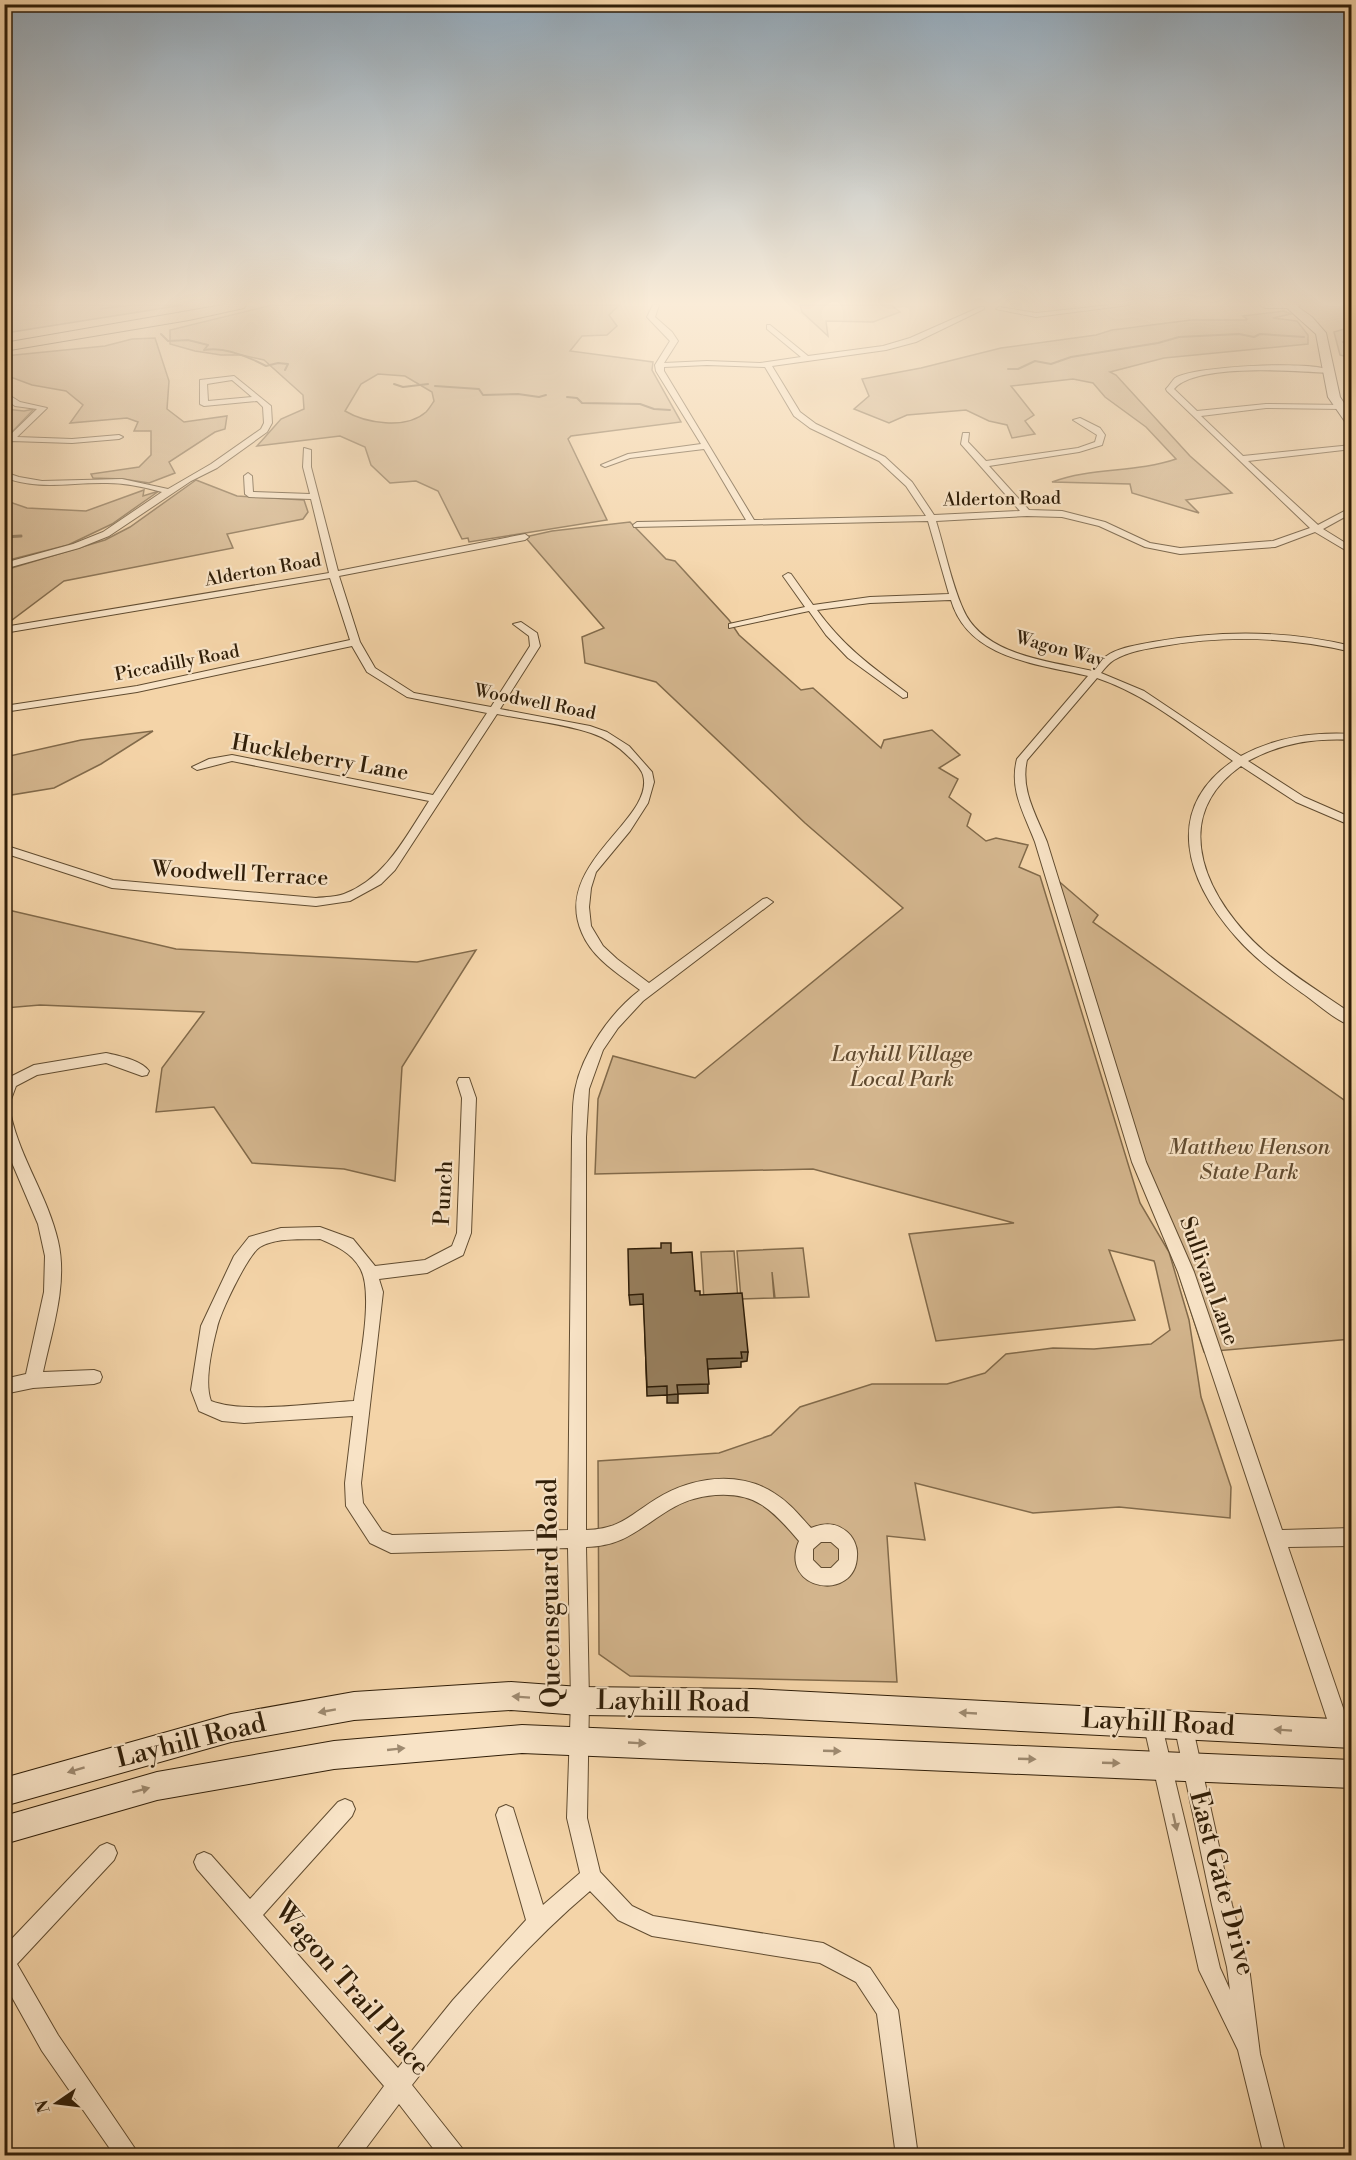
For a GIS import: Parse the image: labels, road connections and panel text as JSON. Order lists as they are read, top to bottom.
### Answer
{
  "streets": {
    "main road": ["Layhill Road"],
    "street": [
      "Alderton Road",
      "Wagon Way",
      "Piccadilly Road",
      "Woodwell Road",
      "Huckleberry Lane",
      "Woodwell Terrace",
      "Punch",
      "Sullivan Lane",
      "Queensguard Road",
      "East Gate Drive",
      "Wagon Trail Place"
    ]
  },
  "crossings": [
    ["Alderton Road", "Wagon Way"],
    ["Alderton Road", "Woodwell Road"],
    ["Wagon Way", "Sullivan Lane"],
    ["Piccadilly Road", "Woodwell Road"],
    ["Woodwell Road", "Woodwell Terrace"],
    ["Woodwell Road", "Queensguard Road"],
    ["Huckleberry Lane", "Woodwell Terrace"],
    ["Sullivan Lane", "Layhill Road"],
    ["Queensguard Road", "Layhill Road"],
    ["Layhill Road", "East Gate Drive"]
  ],
  "parks": ["Layhill Village Local Park", "Matthew Henson State Park"],
  "north": "left"
}
